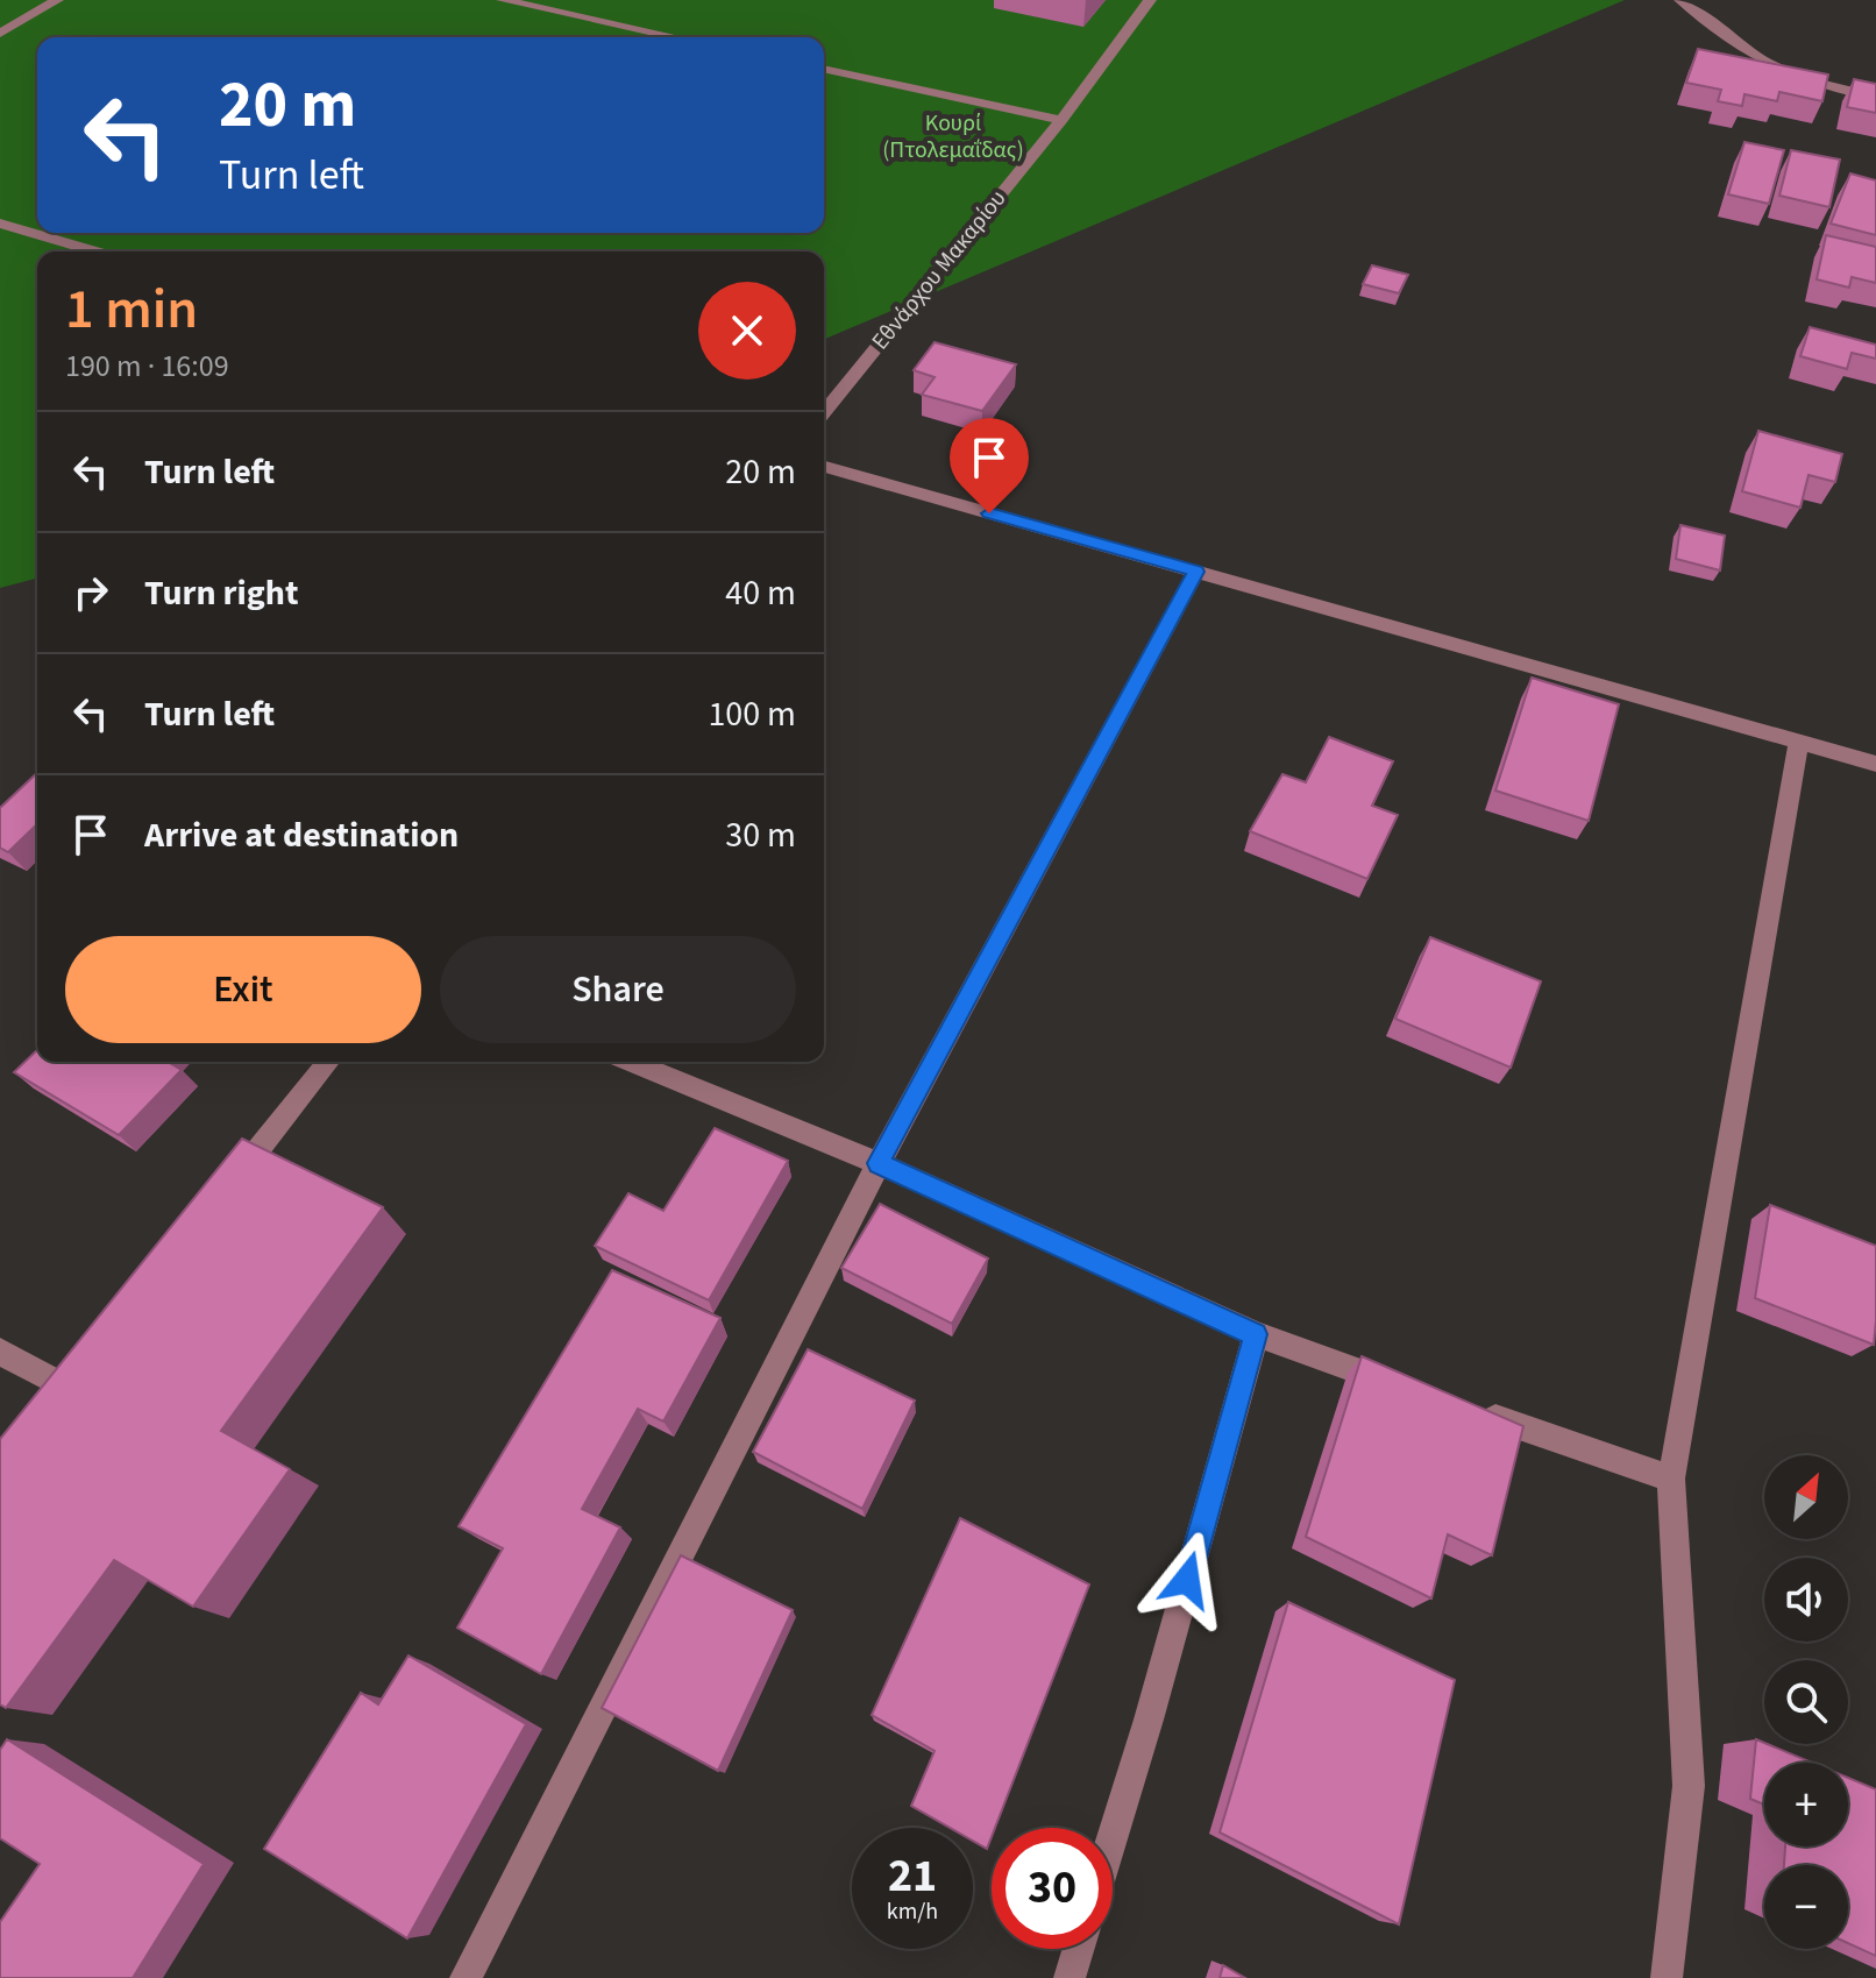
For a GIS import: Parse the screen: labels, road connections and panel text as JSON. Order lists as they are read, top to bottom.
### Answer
{
  "streets": {
    "street": ["Εθνάρχου Μακαρίου"]
  },
  "parks": ["Κουρί (Πτολεμαΐδας)"],
  "north": "top right",
  "page": {
    "turn": ["20 m", "Turn left"],
    "heading": ["1 min", "190 m · 16:09"],
    "list": [
      {
        "name": "Turn left",
        "value": "20 m"
      },
      {
        "name": "Turn right",
        "value": "40 m"
      },
      {
        "name": "Turn left",
        "value": "100 m"
      },
      {
        "name": "Arrive at destination",
        "value": "30 m"
      }
    ],
    "buttons": ["Exit", "Share"],
    "map_buttons": ["+", "−"],
    "speed": "21 km/h",
    "limit": "30"
  }
}
